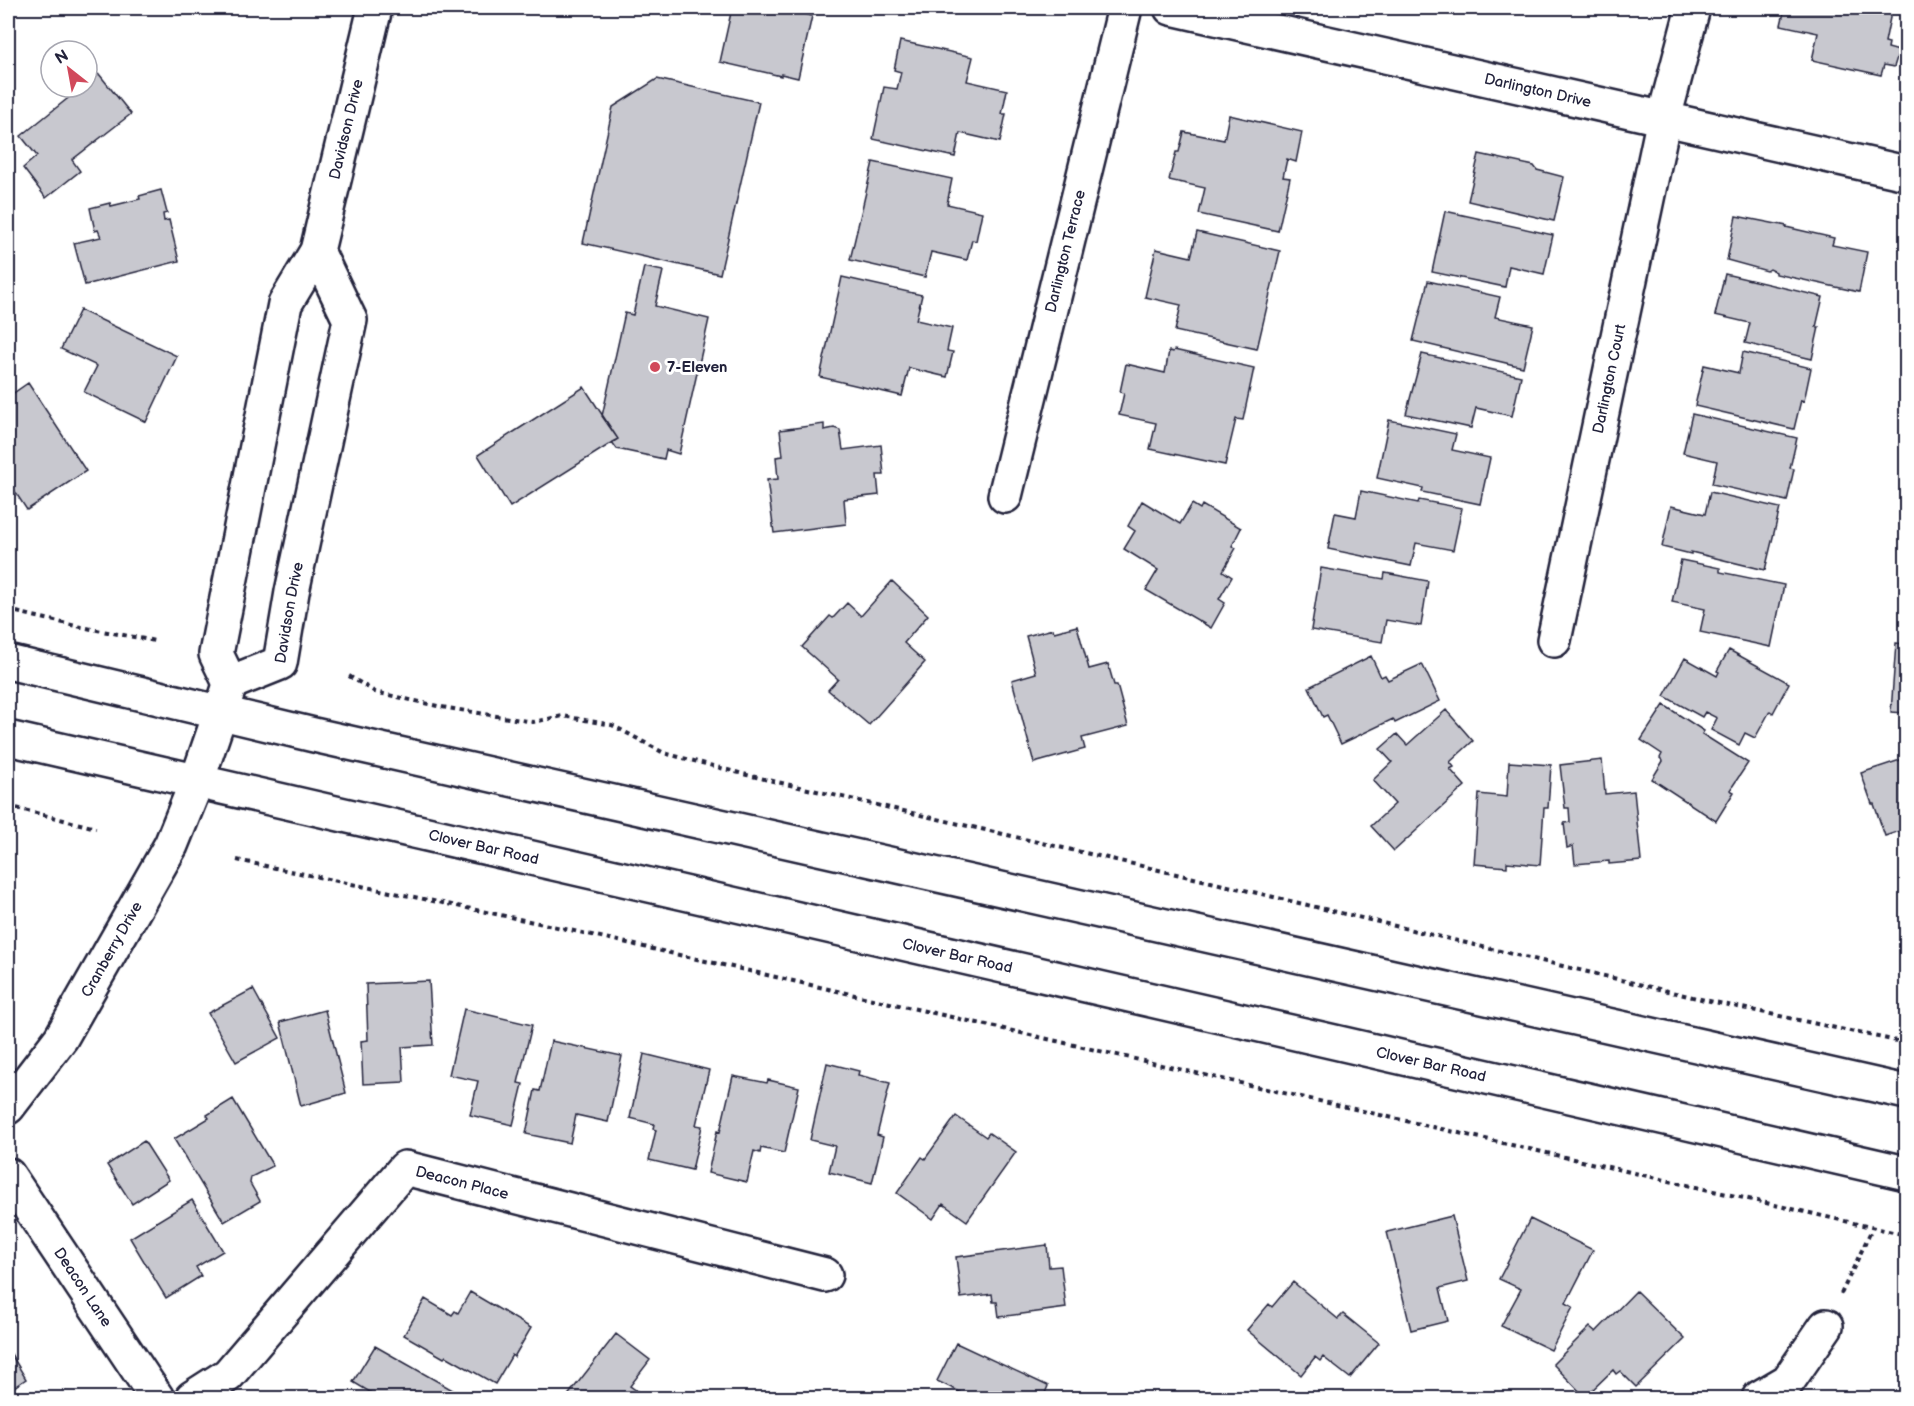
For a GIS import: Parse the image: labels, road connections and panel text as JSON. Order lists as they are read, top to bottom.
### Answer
{
  "streets": {
    "street": [
      "Darlington Drive",
      "Davidson Drive",
      "Darlington Terrace",
      "Darlington Court",
      "Clover Bar Road",
      "Cranberry Drive",
      "Deacon Place",
      "Deacon Lane"
    ]
  },
  "crossings": [
    ["Darlington Drive", "Darlington Court"],
    ["Davidson Drive", "Cranberry Drive"],
    ["Clover Bar Road", "Cranberry Drive"]
  ],
  "places": ["7-Eleven"],
  "north": "top left"
}
